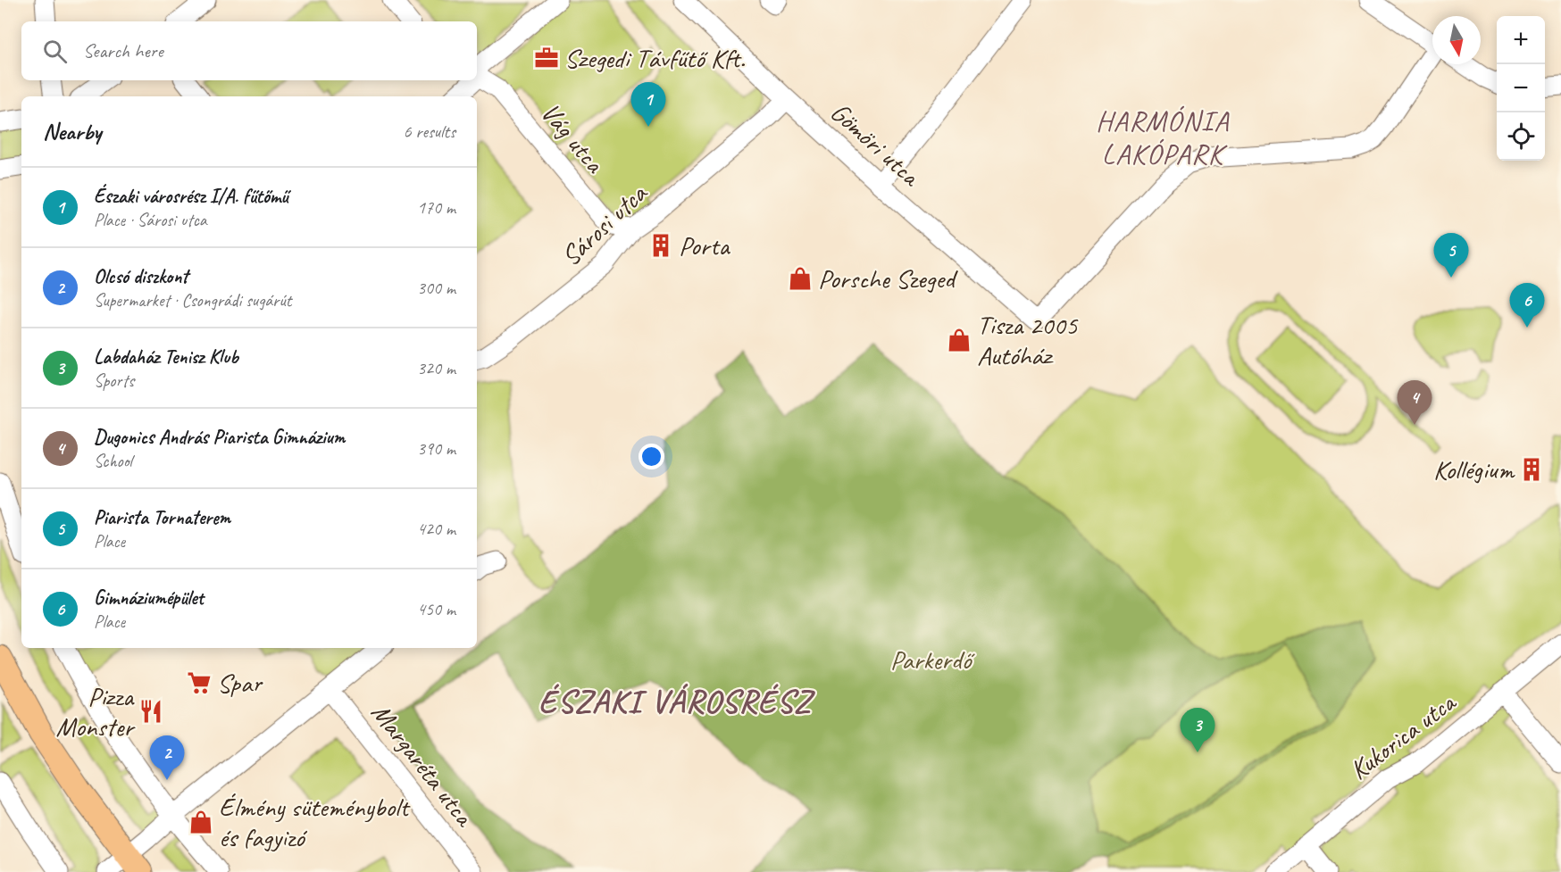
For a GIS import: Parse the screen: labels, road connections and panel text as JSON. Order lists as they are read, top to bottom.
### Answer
{
  "streets": {
    "street": [
      "Vág utca",
      "Gömöri utca",
      "Sárosi utca",
      "Kukorica utca",
      "Margaréta utca"
    ]
  },
  "crossings": [
    ["Vág utca", "Sárosi utca"],
    ["Gömöri utca", "Sárosi utca"]
  ],
  "districts": ["HARMÓNIA LAKÓPARK", "ÉSZAKI VÁROSRÉSZ"],
  "parks": ["Parkerdő"],
  "places": {
    "office": ["Szegedi Távfűtő Kft."],
    "building": ["Porta", "Kollégium"],
    "shop": ["Porsche Szeged", "Tisza 2005 Autóház", "Élmény süteménybolt és fagyizó"],
    "supermarket": ["Spar"],
    "restaurant": ["Pizza Monster"]
  },
  "north": "bottom",
  "page": {
    "map_buttons": ["+", "−"],
    "search": "Search here",
    "pins": [
      "1",
      "5",
      "6",
      "4",
      "3",
      "2"
    ],
    "heading": ["Nearby", "6 results"],
    "list": [
      {
        "mark": "1",
        "name": "Északi városrész I/A. fűtőmű",
        "note": "Place · Sárosi utca",
        "value": "170 m"
      },
      {
        "mark": "2",
        "name": "Olcsó diszkont",
        "note": "Supermarket · Csongrádi sugárút",
        "value": "300 m"
      },
      {
        "mark": "3",
        "name": "Labdaház Tenisz Klub",
        "note": "Sports",
        "value": "320 m"
      },
      {
        "mark": "4",
        "name": "Dugonics András Piarista Gimnázium",
        "note": "School",
        "value": "390 m"
      },
      {
        "mark": "5",
        "name": "Piarista Tornaterem",
        "note": "Place",
        "value": "420 m"
      },
      {
        "mark": "6",
        "name": "Gimnáziumépület",
        "note": "Place",
        "value": "450 m"
      }
    ]
  }
}
